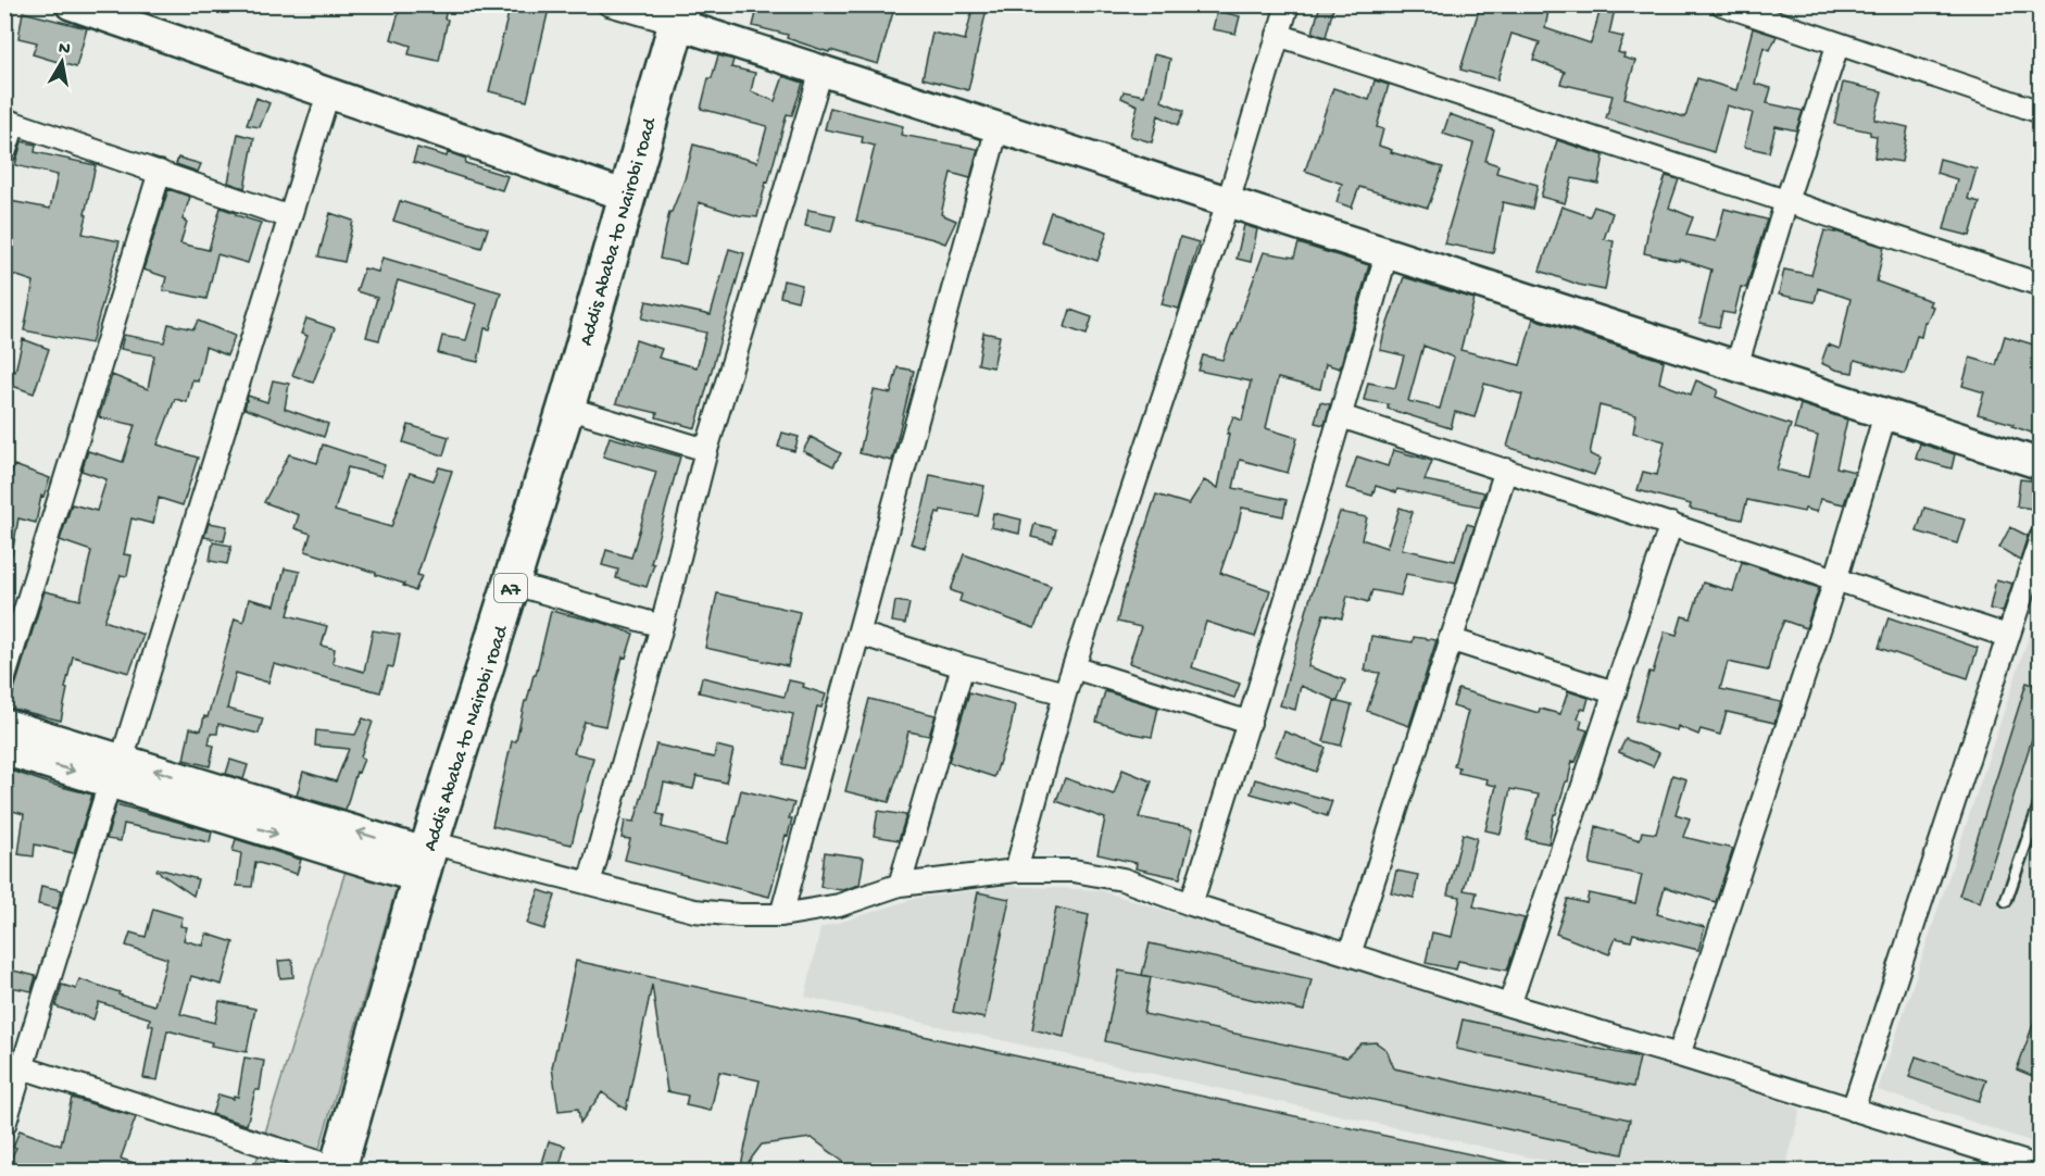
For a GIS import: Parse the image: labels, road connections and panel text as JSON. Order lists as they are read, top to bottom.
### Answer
{
  "streets": {
    "highway": ["Addis Ababa to Nairobi road", "A7"]
  },
  "north": "top"
}
